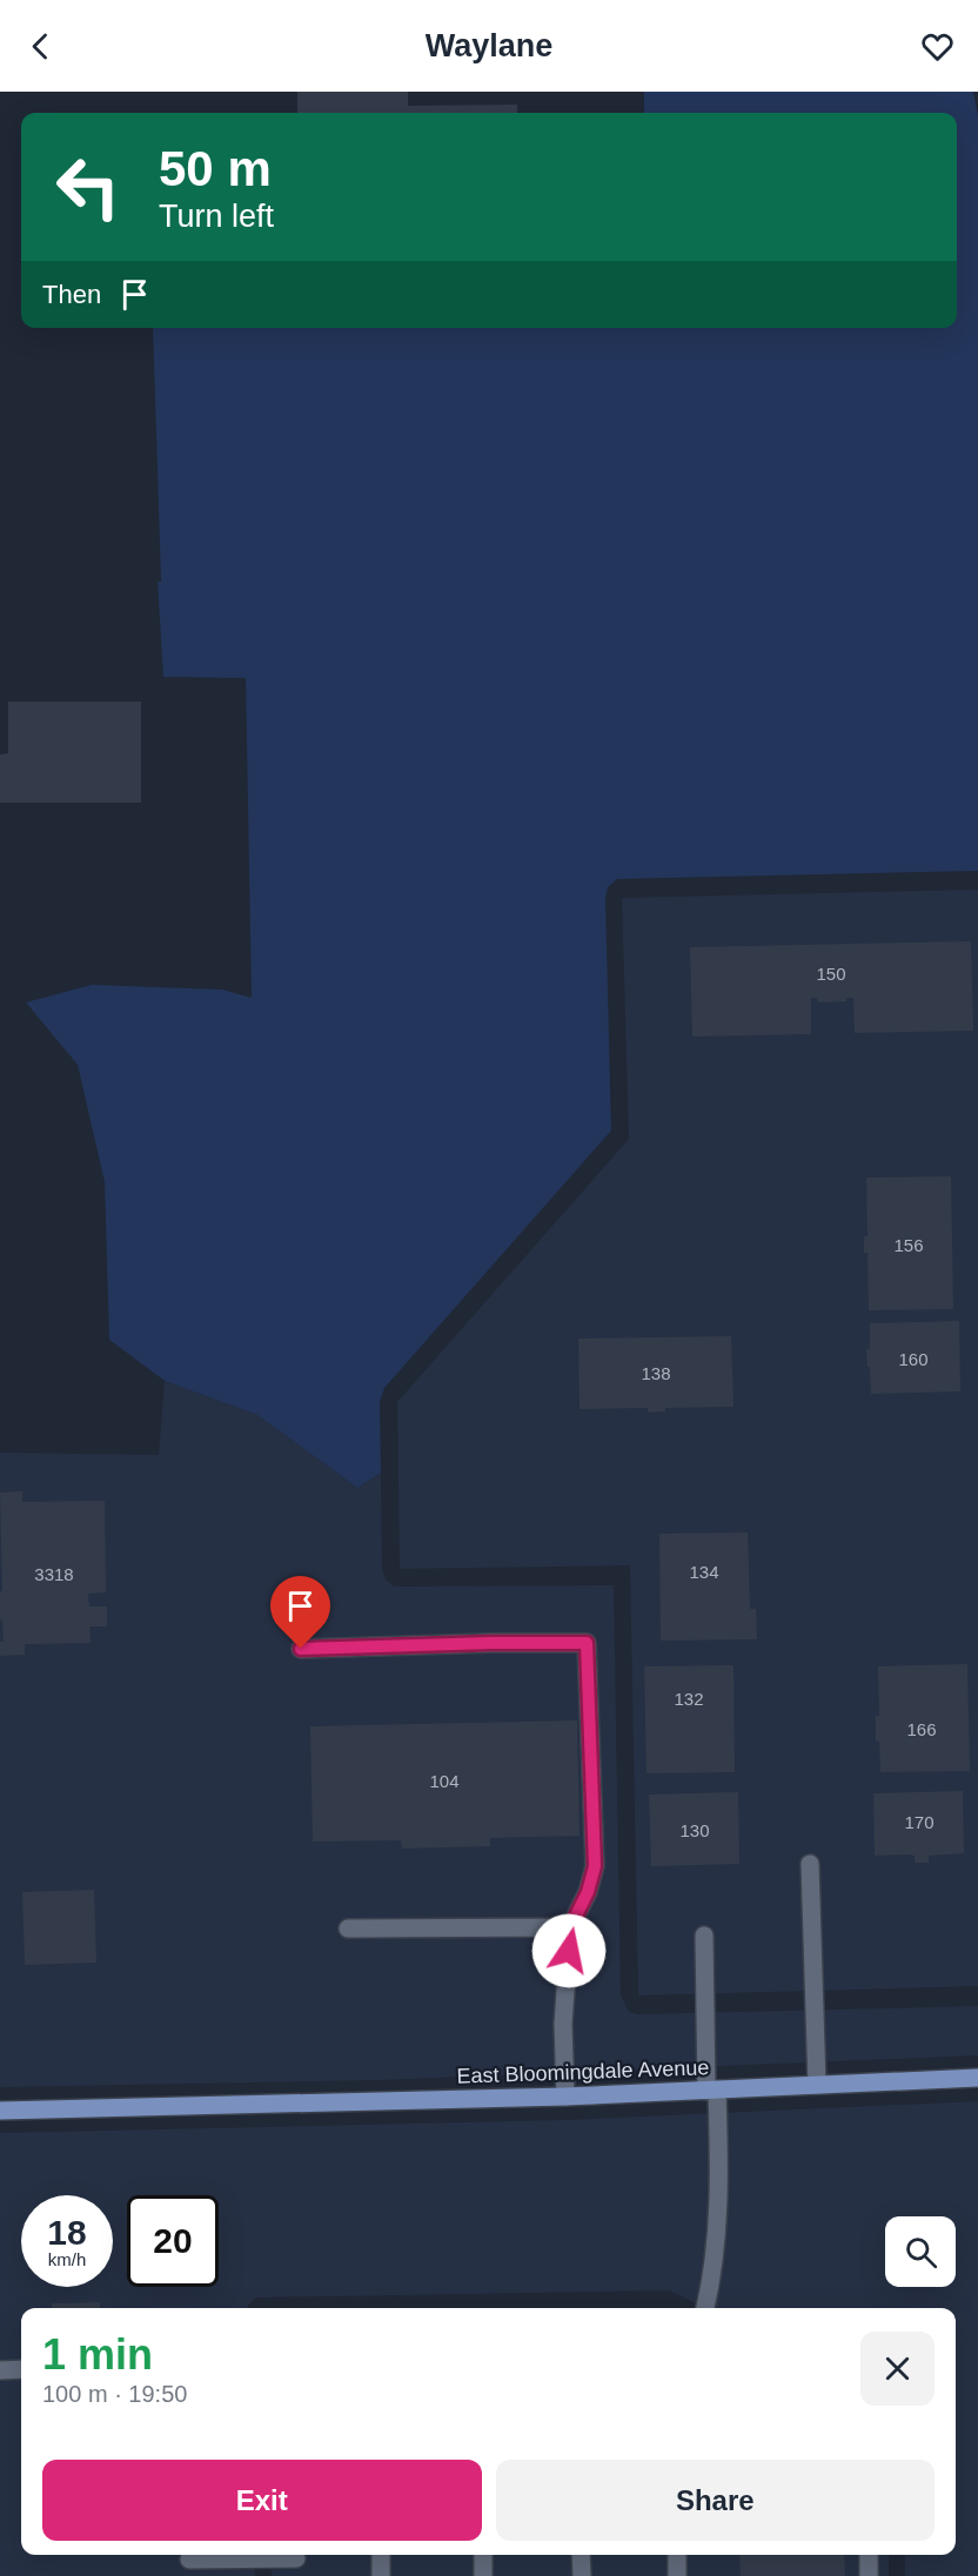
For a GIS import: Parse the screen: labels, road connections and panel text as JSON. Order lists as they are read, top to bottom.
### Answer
{
  "streets": {
    "main road": ["East Bloomingdale Avenue"]
  },
  "house_numbers": [
    "150",
    "156",
    "160",
    "138",
    "134",
    "3318",
    "132",
    "166",
    "104",
    "170",
    "130"
  ],
  "page": {
    "header": "Waylane",
    "turn": ["50 m", "Turn left"],
    "then": "Then",
    "speed": "18 km/h",
    "limit": "20",
    "heading": ["1 min", "100 m · 19:50"],
    "buttons": ["Exit", "Share"]
  }
}
